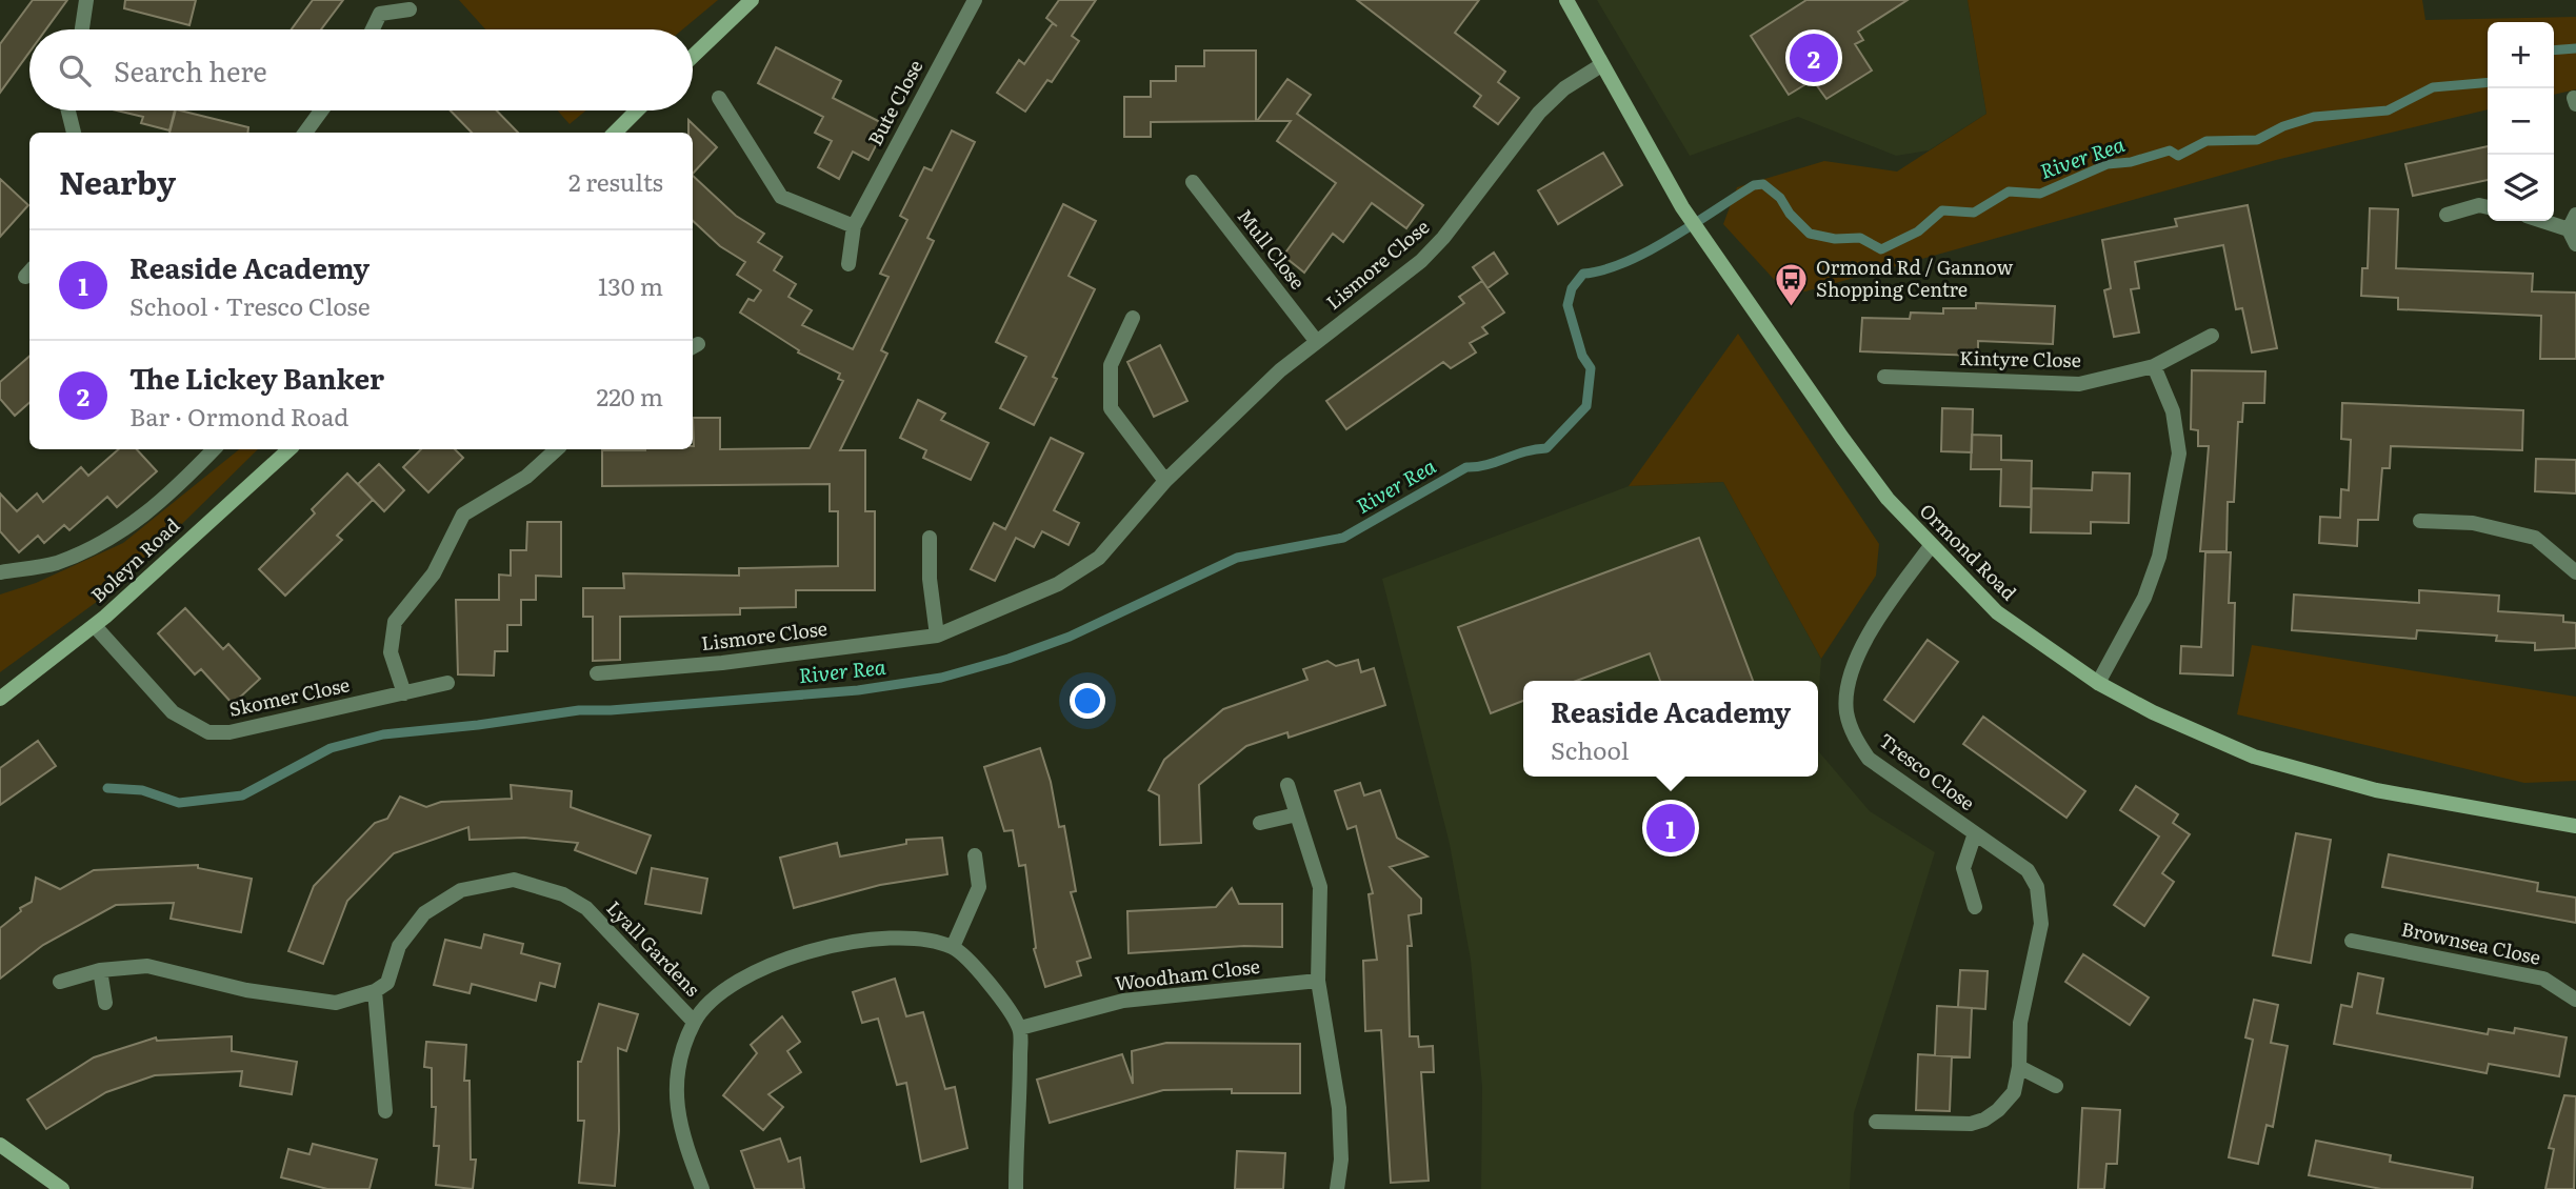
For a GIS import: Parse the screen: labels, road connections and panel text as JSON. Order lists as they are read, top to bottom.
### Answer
{
  "streets": {
    "street": [
      "Bute Close",
      "Mull Close",
      "Lismore Close",
      "Kintyre Close",
      "Ormond Road",
      "Boleyn Road",
      "Skomer Close",
      "Tresco Close",
      "Brownsea Close",
      "Lyall Gardens",
      "Woodham Close"
    ]
  },
  "crossings": [
    ["Mull Close", "Lismore Close"],
    ["Lismore Close", "Ormond Road"],
    ["Ormond Road", "Tresco Close"],
    ["Boleyn Road", "Skomer Close"]
  ],
  "water": ["River Rea"],
  "places": {
    "bus stop": ["Ormond Rd / Gannow Shopping Centre"]
  },
  "page": {
    "map_buttons": ["+", "−"],
    "pins": ["2", "1"],
    "search": "Search here",
    "heading": ["Nearby", "2 results"],
    "list": [
      {
        "mark": "1",
        "name": "Reaside Academy",
        "note": "School · Tresco Close",
        "value": "130 m"
      },
      {
        "mark": "2",
        "name": "The Lickey Banker",
        "note": "Bar · Ormond Road",
        "value": "220 m"
      }
    ],
    "popup": ["Reaside Academy", "School"]
  }
}
